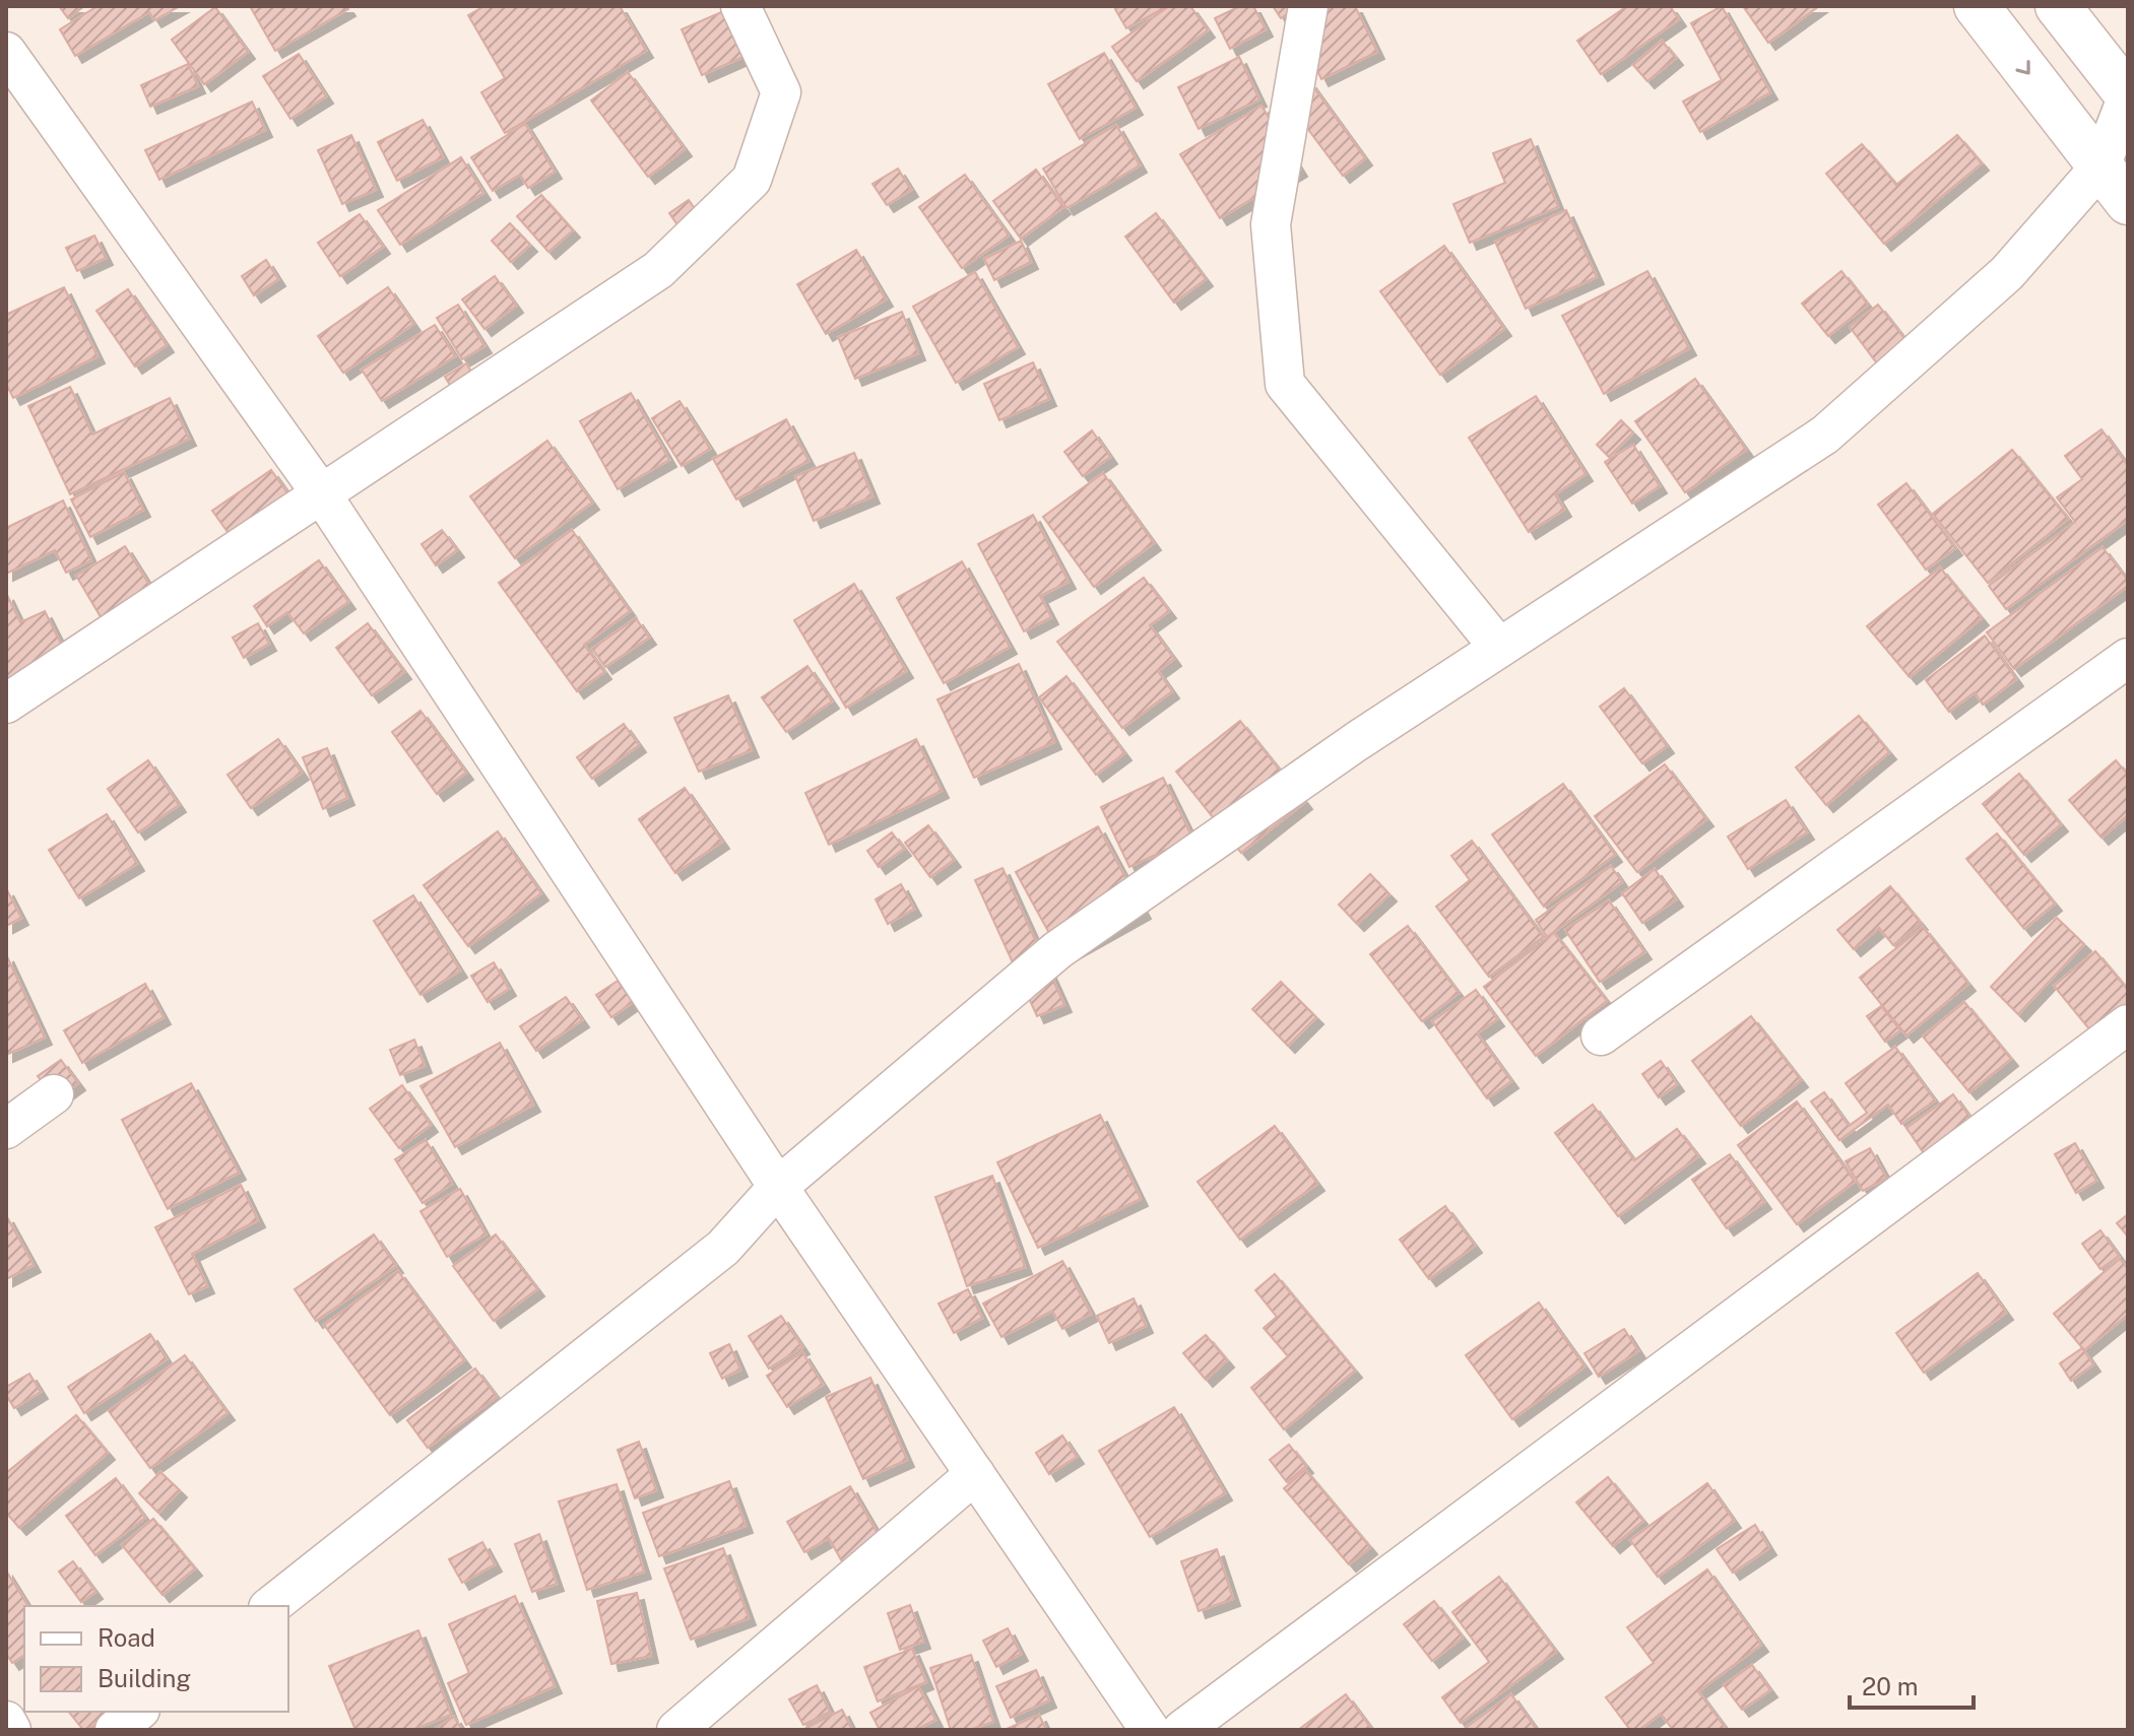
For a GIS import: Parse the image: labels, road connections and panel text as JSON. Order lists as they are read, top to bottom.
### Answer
{
  "legend": ["Road", "Building"],
  "scale_bar": "20 m"
}
